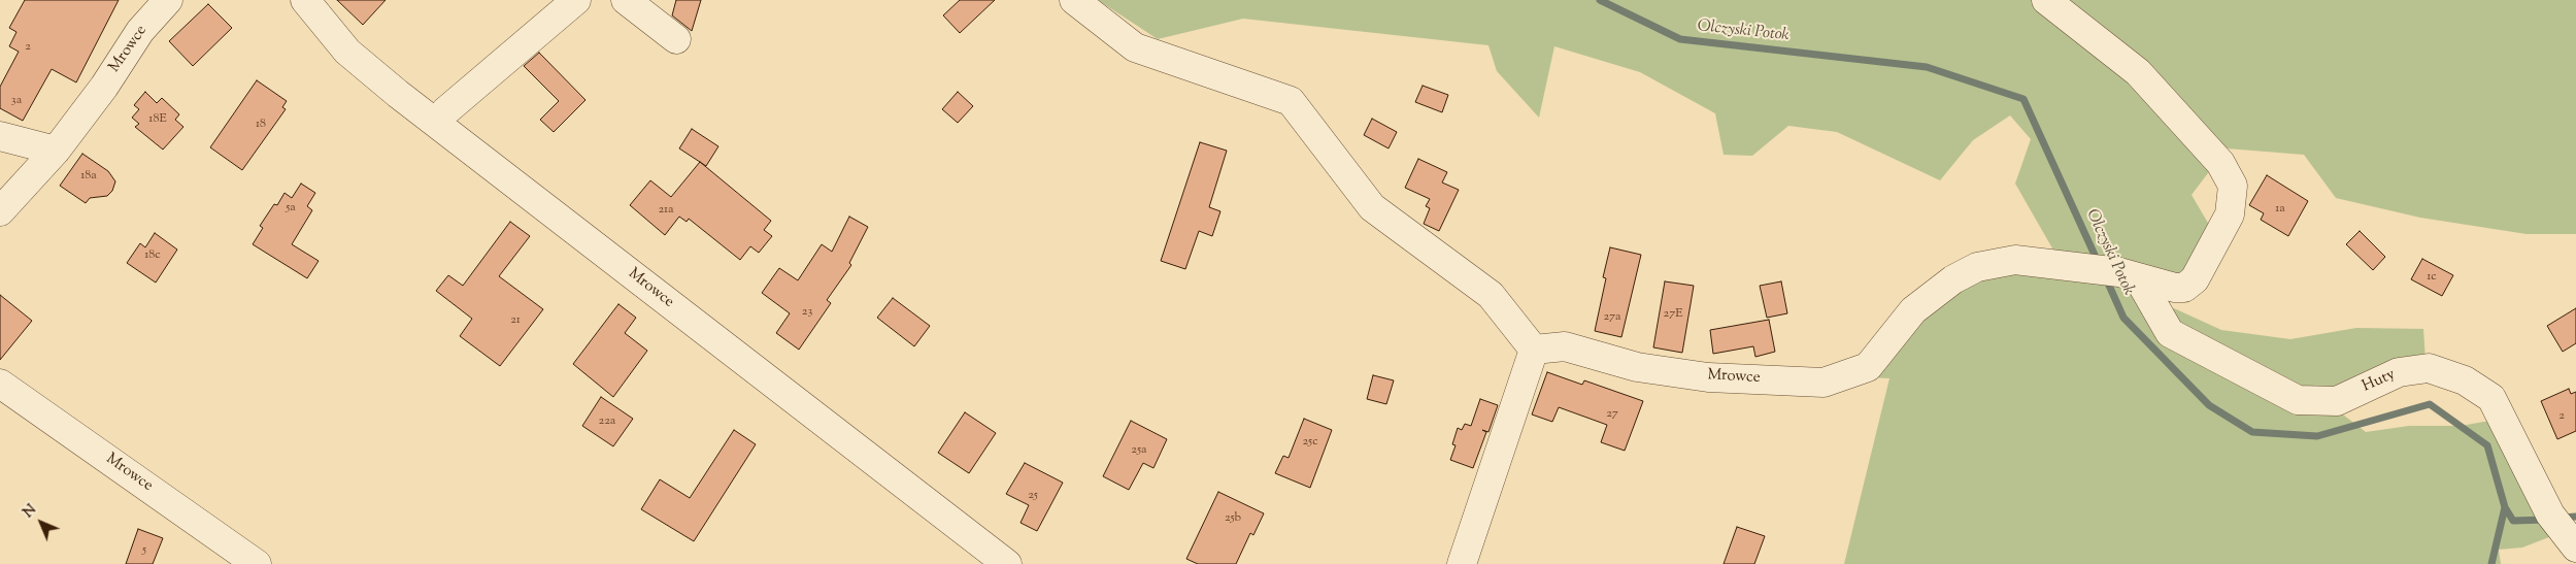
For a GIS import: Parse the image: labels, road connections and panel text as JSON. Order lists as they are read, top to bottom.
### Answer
{
  "streets": {
    "street": ["Mrowce", "Huty"]
  },
  "crossings": [
    ["Mrowce", "Huty"]
  ],
  "water": ["Olczyski Potok"],
  "house_numbers": [
    "2",
    "3a",
    "18E",
    "18",
    "18a",
    "5a",
    "1a",
    "21a",
    "18c",
    "1c",
    "23",
    "27E",
    "27a",
    "21",
    "27",
    "2",
    "22a",
    "25c",
    "25a",
    "25",
    "25b",
    "5"
  ],
  "north": "top left"
}
